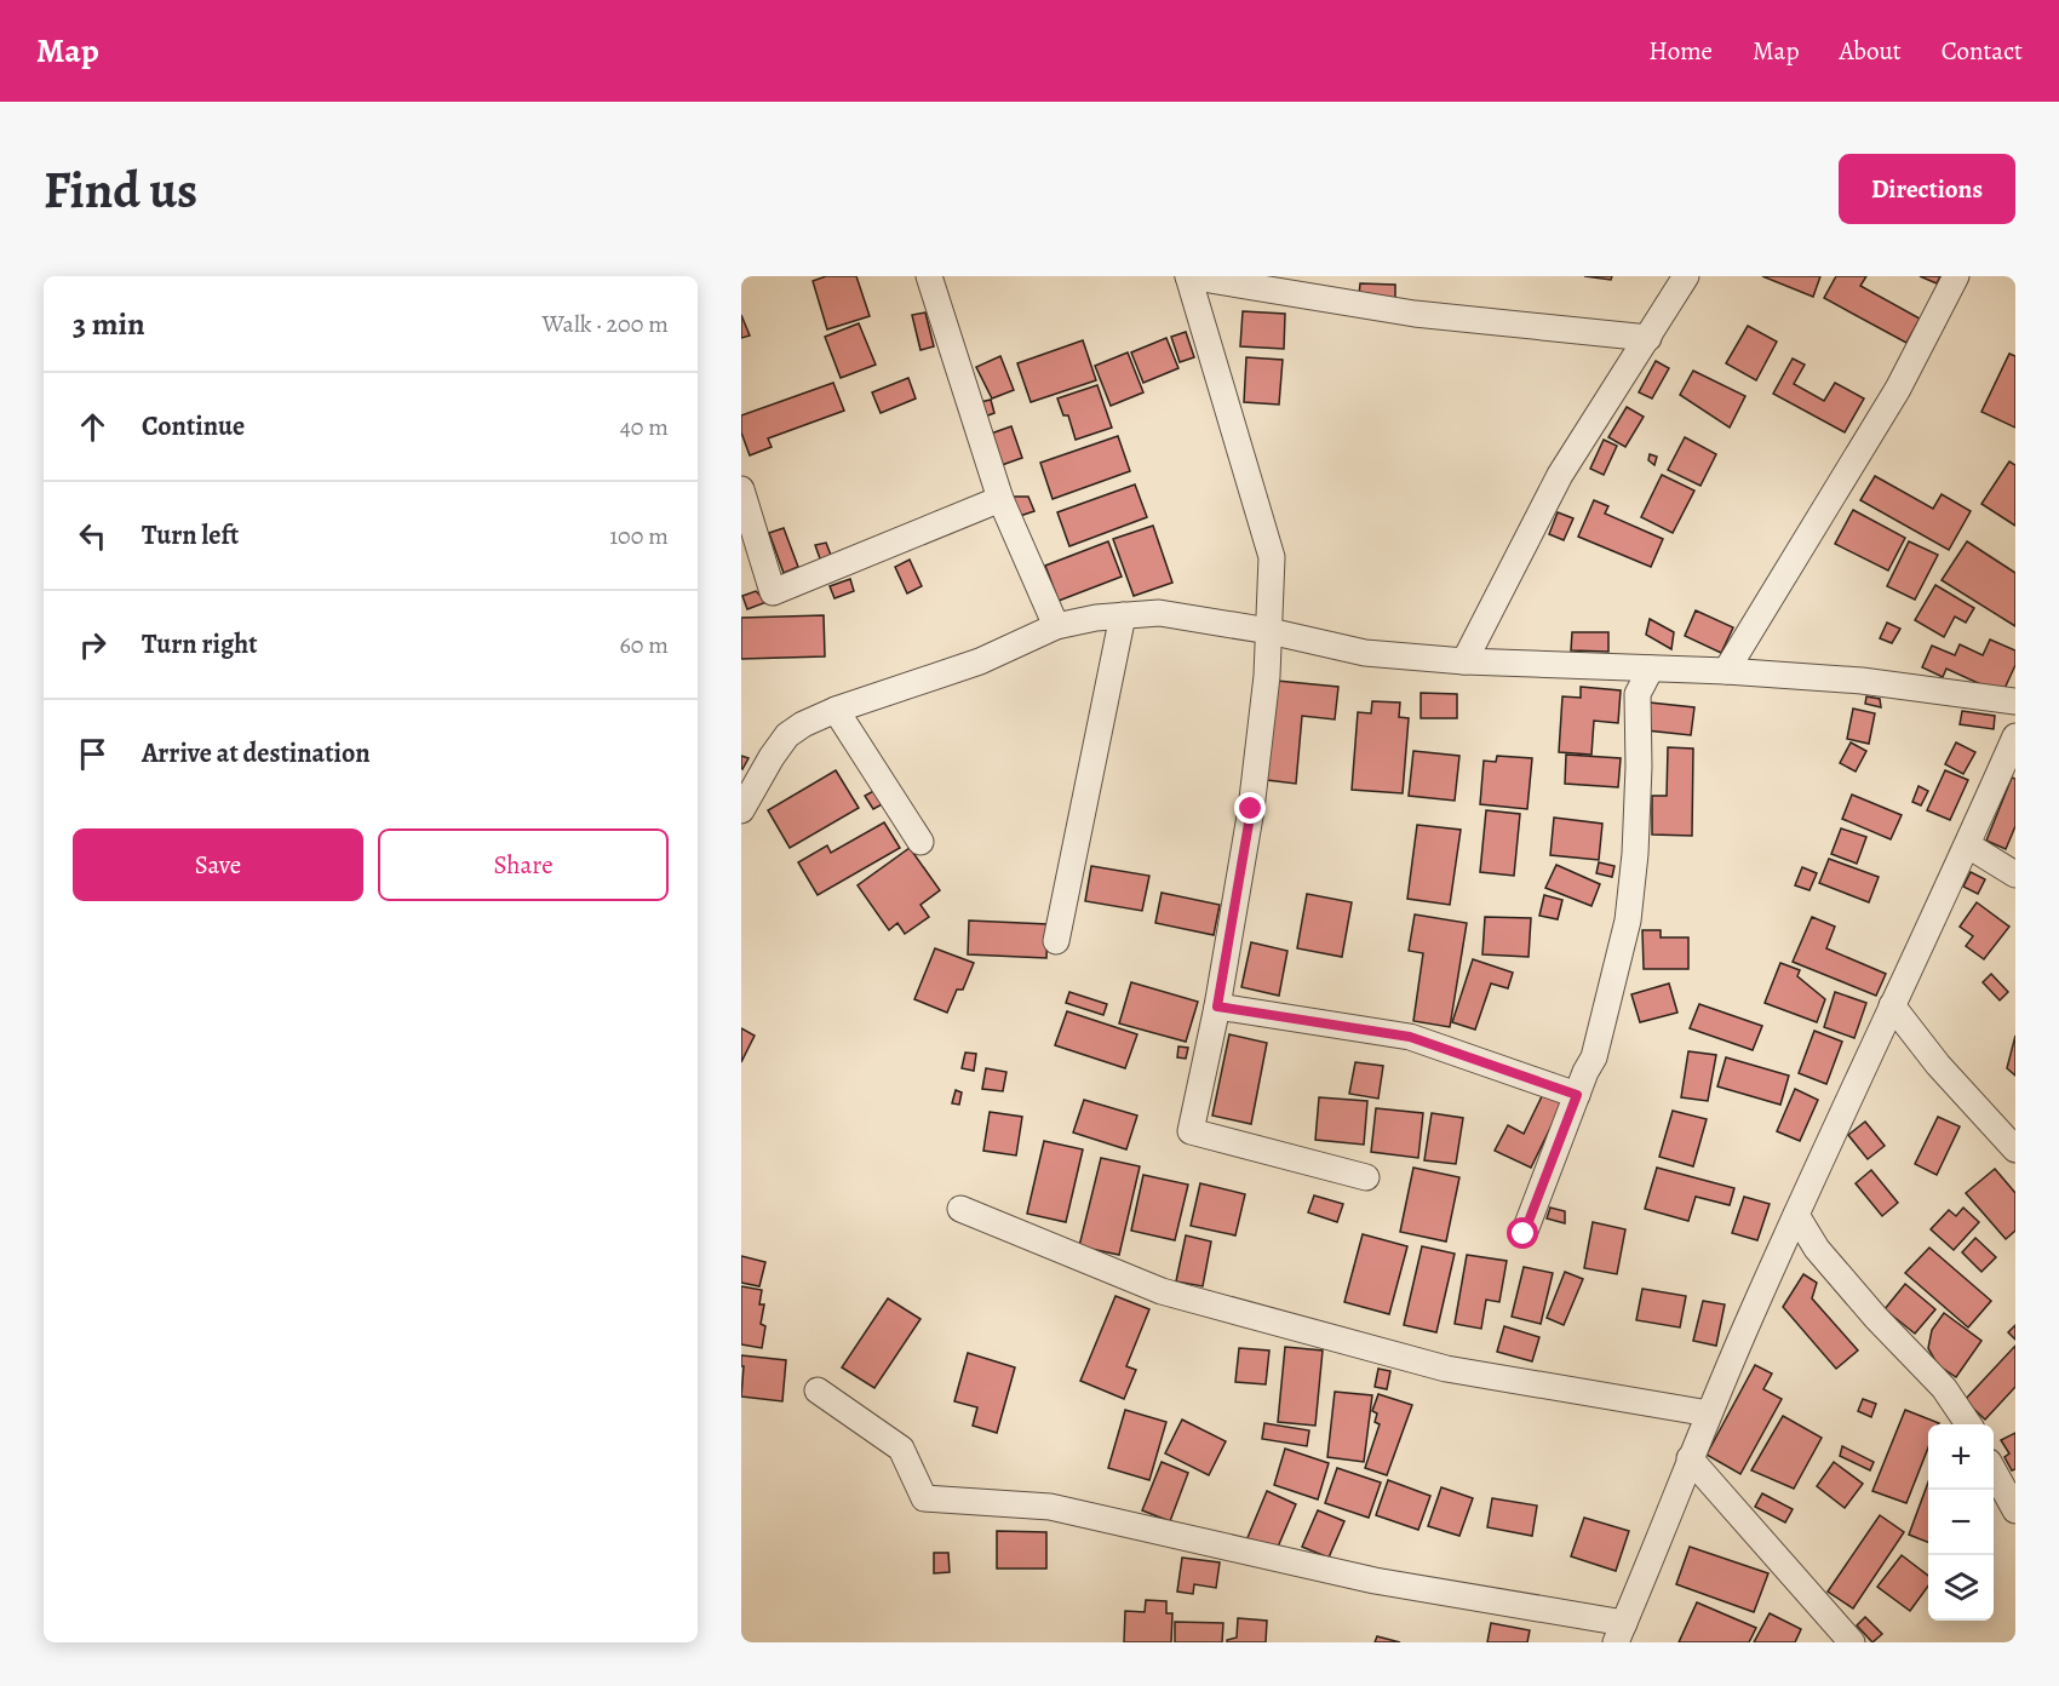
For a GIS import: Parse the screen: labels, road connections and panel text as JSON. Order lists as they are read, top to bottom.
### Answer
{
  "page": {
    "header": "Map",
    "nav": [
      "Home",
      "Map",
      "About",
      "Contact"
    ],
    "buttons": [
      "Directions",
      ["Save", "Share"]
    ],
    "title": "Find us",
    "heading": ["3 min", "Walk · 200 m"],
    "list": [
      ["Continue", "40 m"],
      ["Turn left", "100 m"],
      ["Turn right", "60 m"],
      "Arrive at destination"
    ],
    "map_buttons": ["+", "−"]
  }
}
